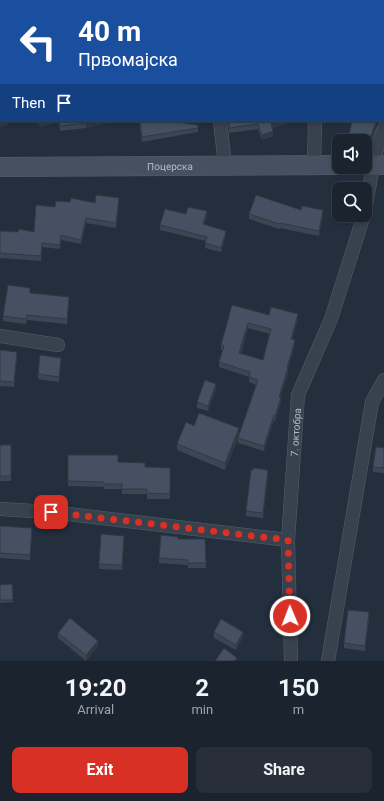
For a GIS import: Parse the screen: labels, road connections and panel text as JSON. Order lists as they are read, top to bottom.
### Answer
{
  "streets": {
    "main road": ["Поцерска"],
    "street": ["7. октобра"]
  },
  "page": {
    "turn": ["40 m", "Првомајска"],
    "then": "Then",
    "eta": [
      "19:20",
      "Arrival",
      "2",
      "min",
      "150",
      "m"
    ],
    "buttons": ["Exit", "Share"]
  }
}
